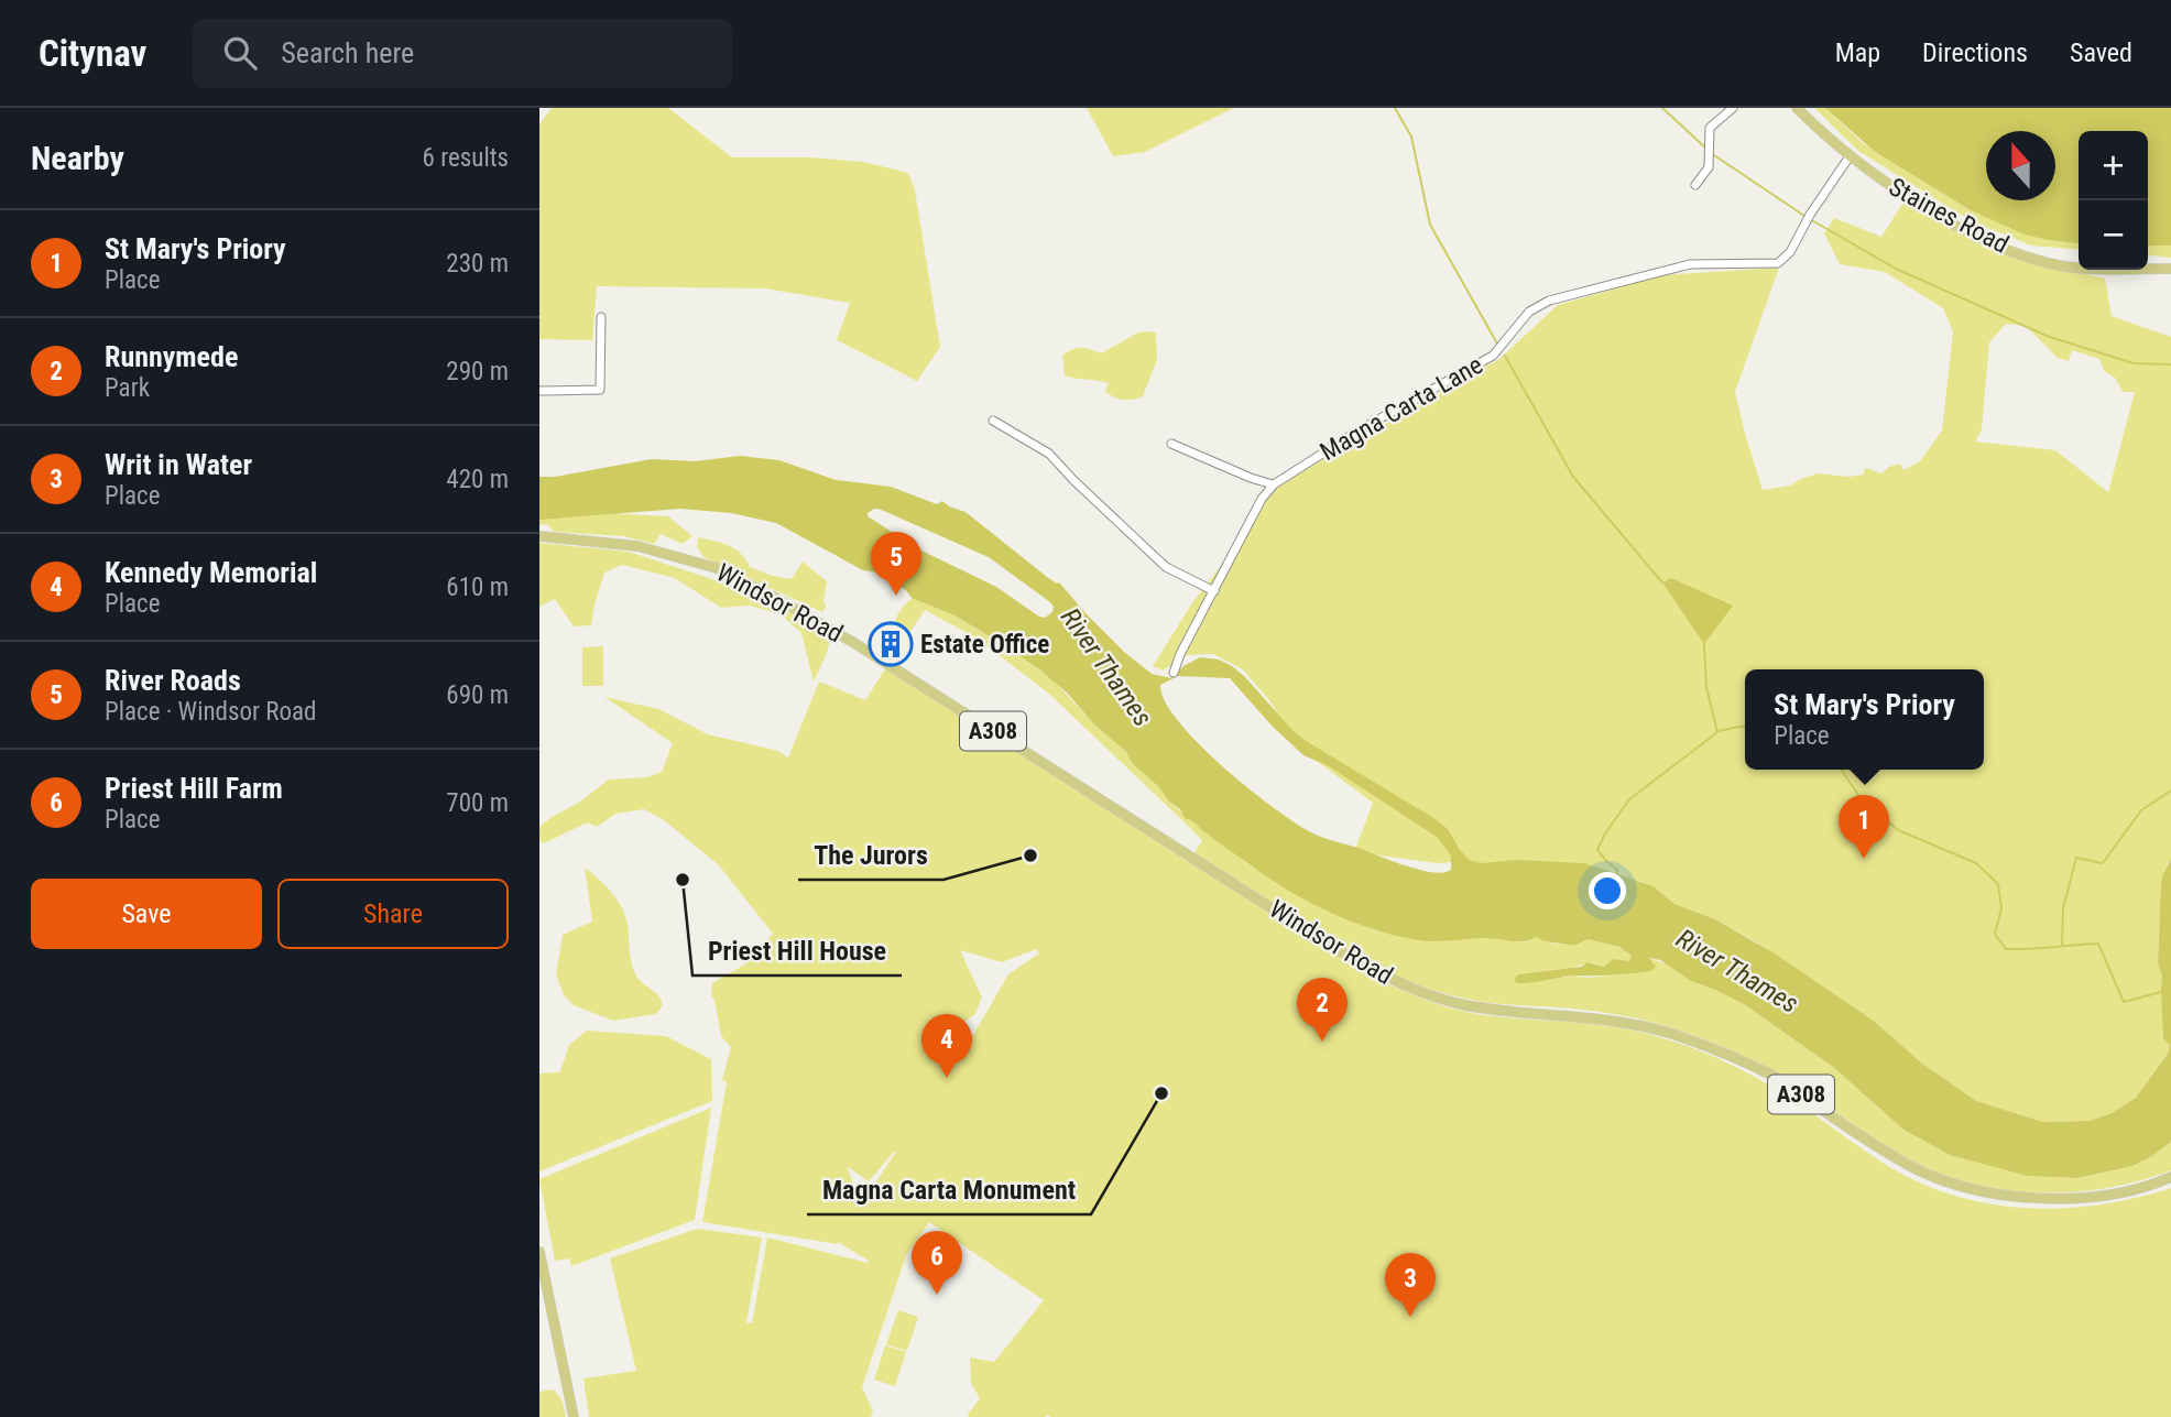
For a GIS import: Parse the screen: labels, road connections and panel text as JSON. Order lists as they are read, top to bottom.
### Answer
{
  "streets": {
    "main road": ["Staines Road", "Windsor Road", "A308"],
    "street": ["Magna Carta Lane"]
  },
  "crossings": [
    ["Staines Road", "Magna Carta Lane"]
  ],
  "water": ["River Thames"],
  "places": {
    "building": ["Estate Office"],
    "other": ["The Jurors", "Priest Hill House", "Magna Carta Monument"]
  },
  "north": "top",
  "page": {
    "header": "Citynav",
    "search": "Search here",
    "nav": ["Map", "Directions", "Saved"],
    "heading": ["Nearby", "6 results"],
    "map_buttons": ["+", "−"],
    "list": [
      {
        "mark": "1",
        "name": "St Mary's Priory",
        "note": "Place",
        "value": "230 m"
      },
      {
        "mark": "2",
        "name": "Runnymede",
        "note": "Park",
        "value": "290 m"
      },
      {
        "mark": "3",
        "name": "Writ in Water",
        "note": "Place",
        "value": "420 m"
      },
      {
        "mark": "4",
        "name": "Kennedy Memorial",
        "note": "Place",
        "value": "610 m"
      },
      {
        "mark": "5",
        "name": "River Roads",
        "note": "Place · Windsor Road",
        "value": "690 m"
      },
      {
        "mark": "6",
        "name": "Priest Hill Farm",
        "note": "Place",
        "value": "700 m"
      }
    ],
    "pins": [
      "5",
      "1",
      "2",
      "4",
      "6",
      "3"
    ],
    "popup": ["St Mary's Priory", "Place"],
    "buttons": ["Save", "Share"]
  }
}
